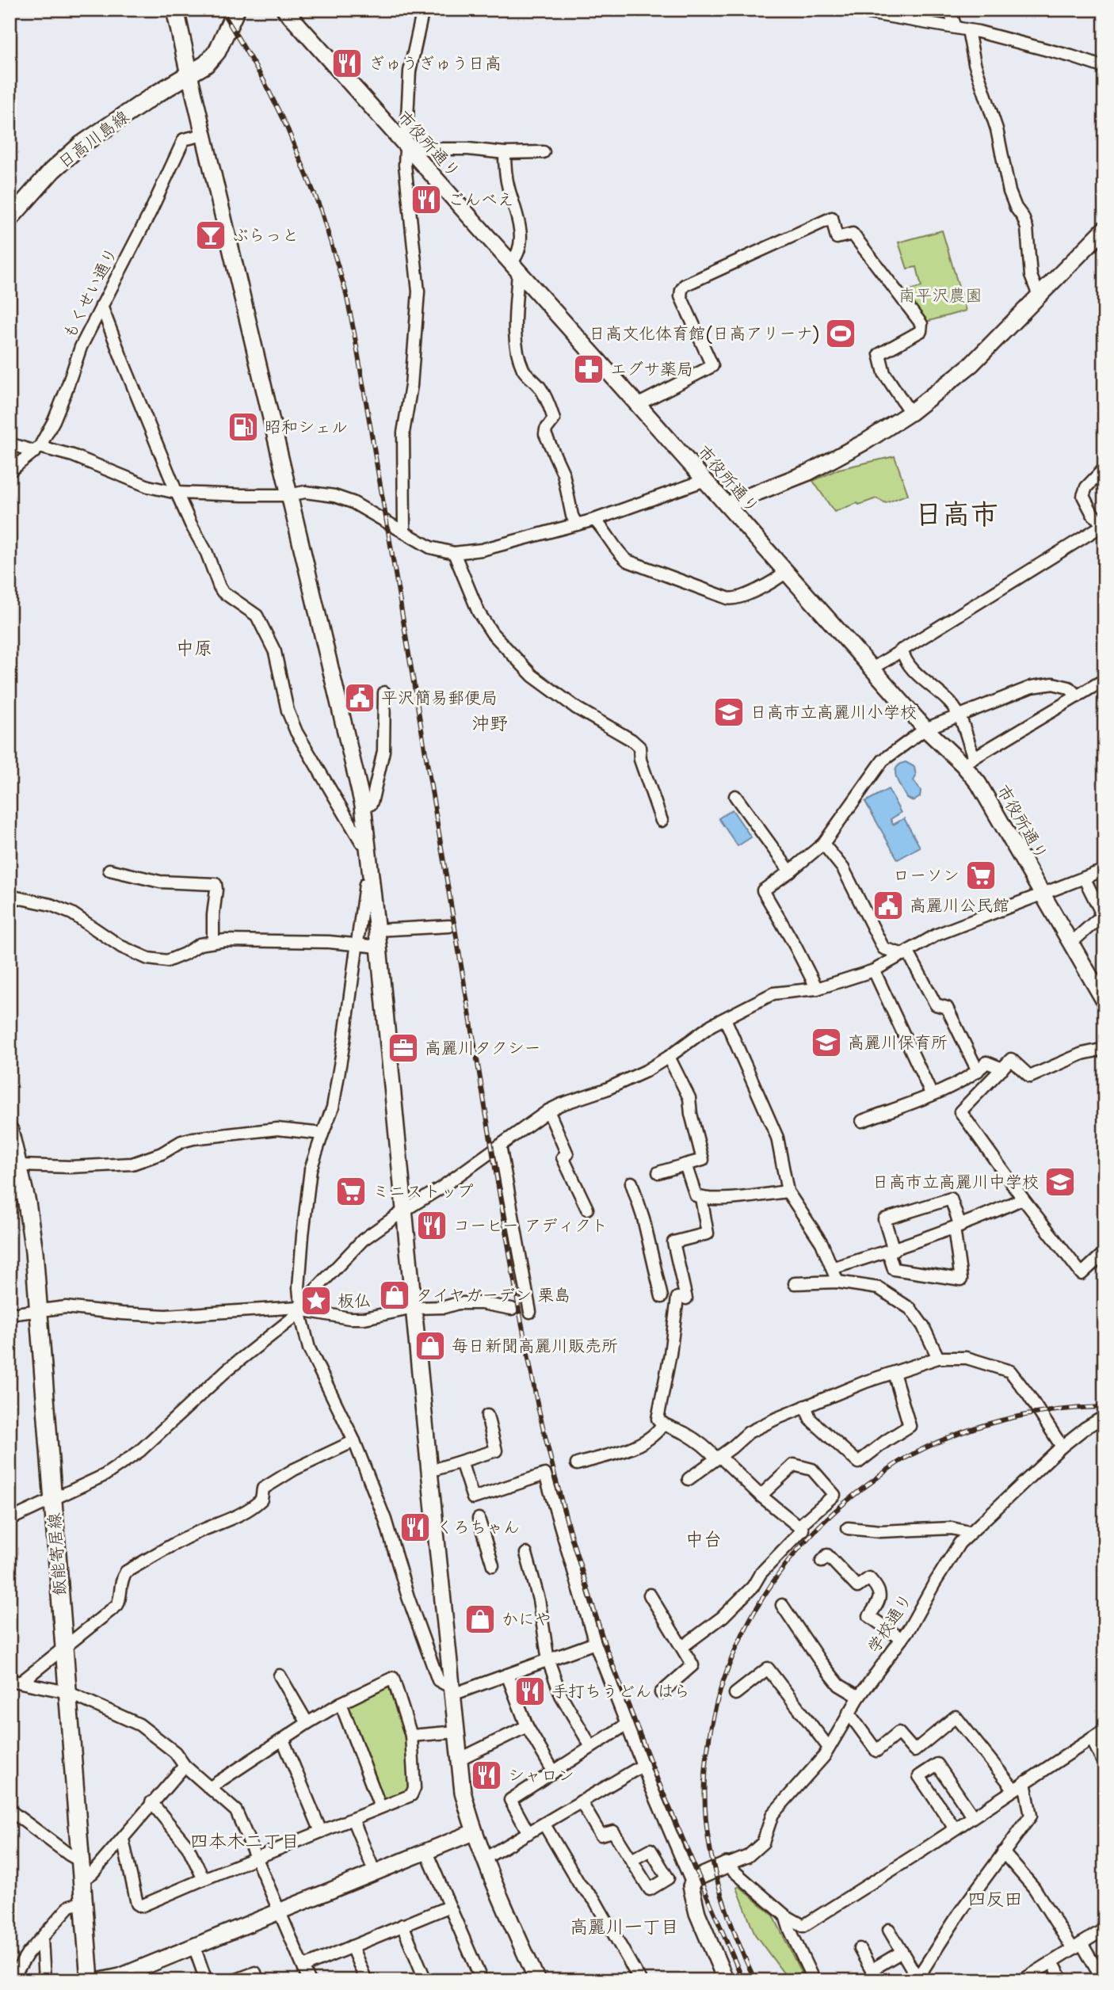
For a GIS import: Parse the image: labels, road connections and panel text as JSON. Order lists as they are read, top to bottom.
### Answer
{
  "streets": {
    "main road": ["日高川島線", "飯能寄居線"],
    "street": ["市役所通り", "もくせい通り", "学校通り"]
  },
  "districts": [
    "日高市",
    "中原",
    "沖野",
    "中台",
    "四本木二丁目",
    "四反田",
    "高麗川一丁目"
  ],
  "parks": ["南平沢農園"],
  "places": {
    "restaurant": [
      "ぎゅうぎゅう日高",
      "ごんべえ",
      "コーヒー アディクト",
      "くろちゃん",
      "手打ちうどん はら",
      "シャロン"
    ],
    "bar": ["ぶらっと"],
    "sports": ["日高文化体育館(日高アリーナ)"],
    "pharmacy": ["エグサ薬局"],
    "fuel station": ["昭和シェル"],
    "public building": ["平沢簡易郵便局", "高麗川公民館"],
    "school or university": ["日高市立高麗川小学校", "高麗川保育所", "日高市立高麗川中学校"],
    "supermarket": ["ローソン", "ミニストップ"],
    "office": ["高麗川タクシー"],
    "shop": ["タイヤガーデン 栗島", "毎日新聞高麗川販売所", "かにや"],
    "place": ["板仏"]
  }
}
